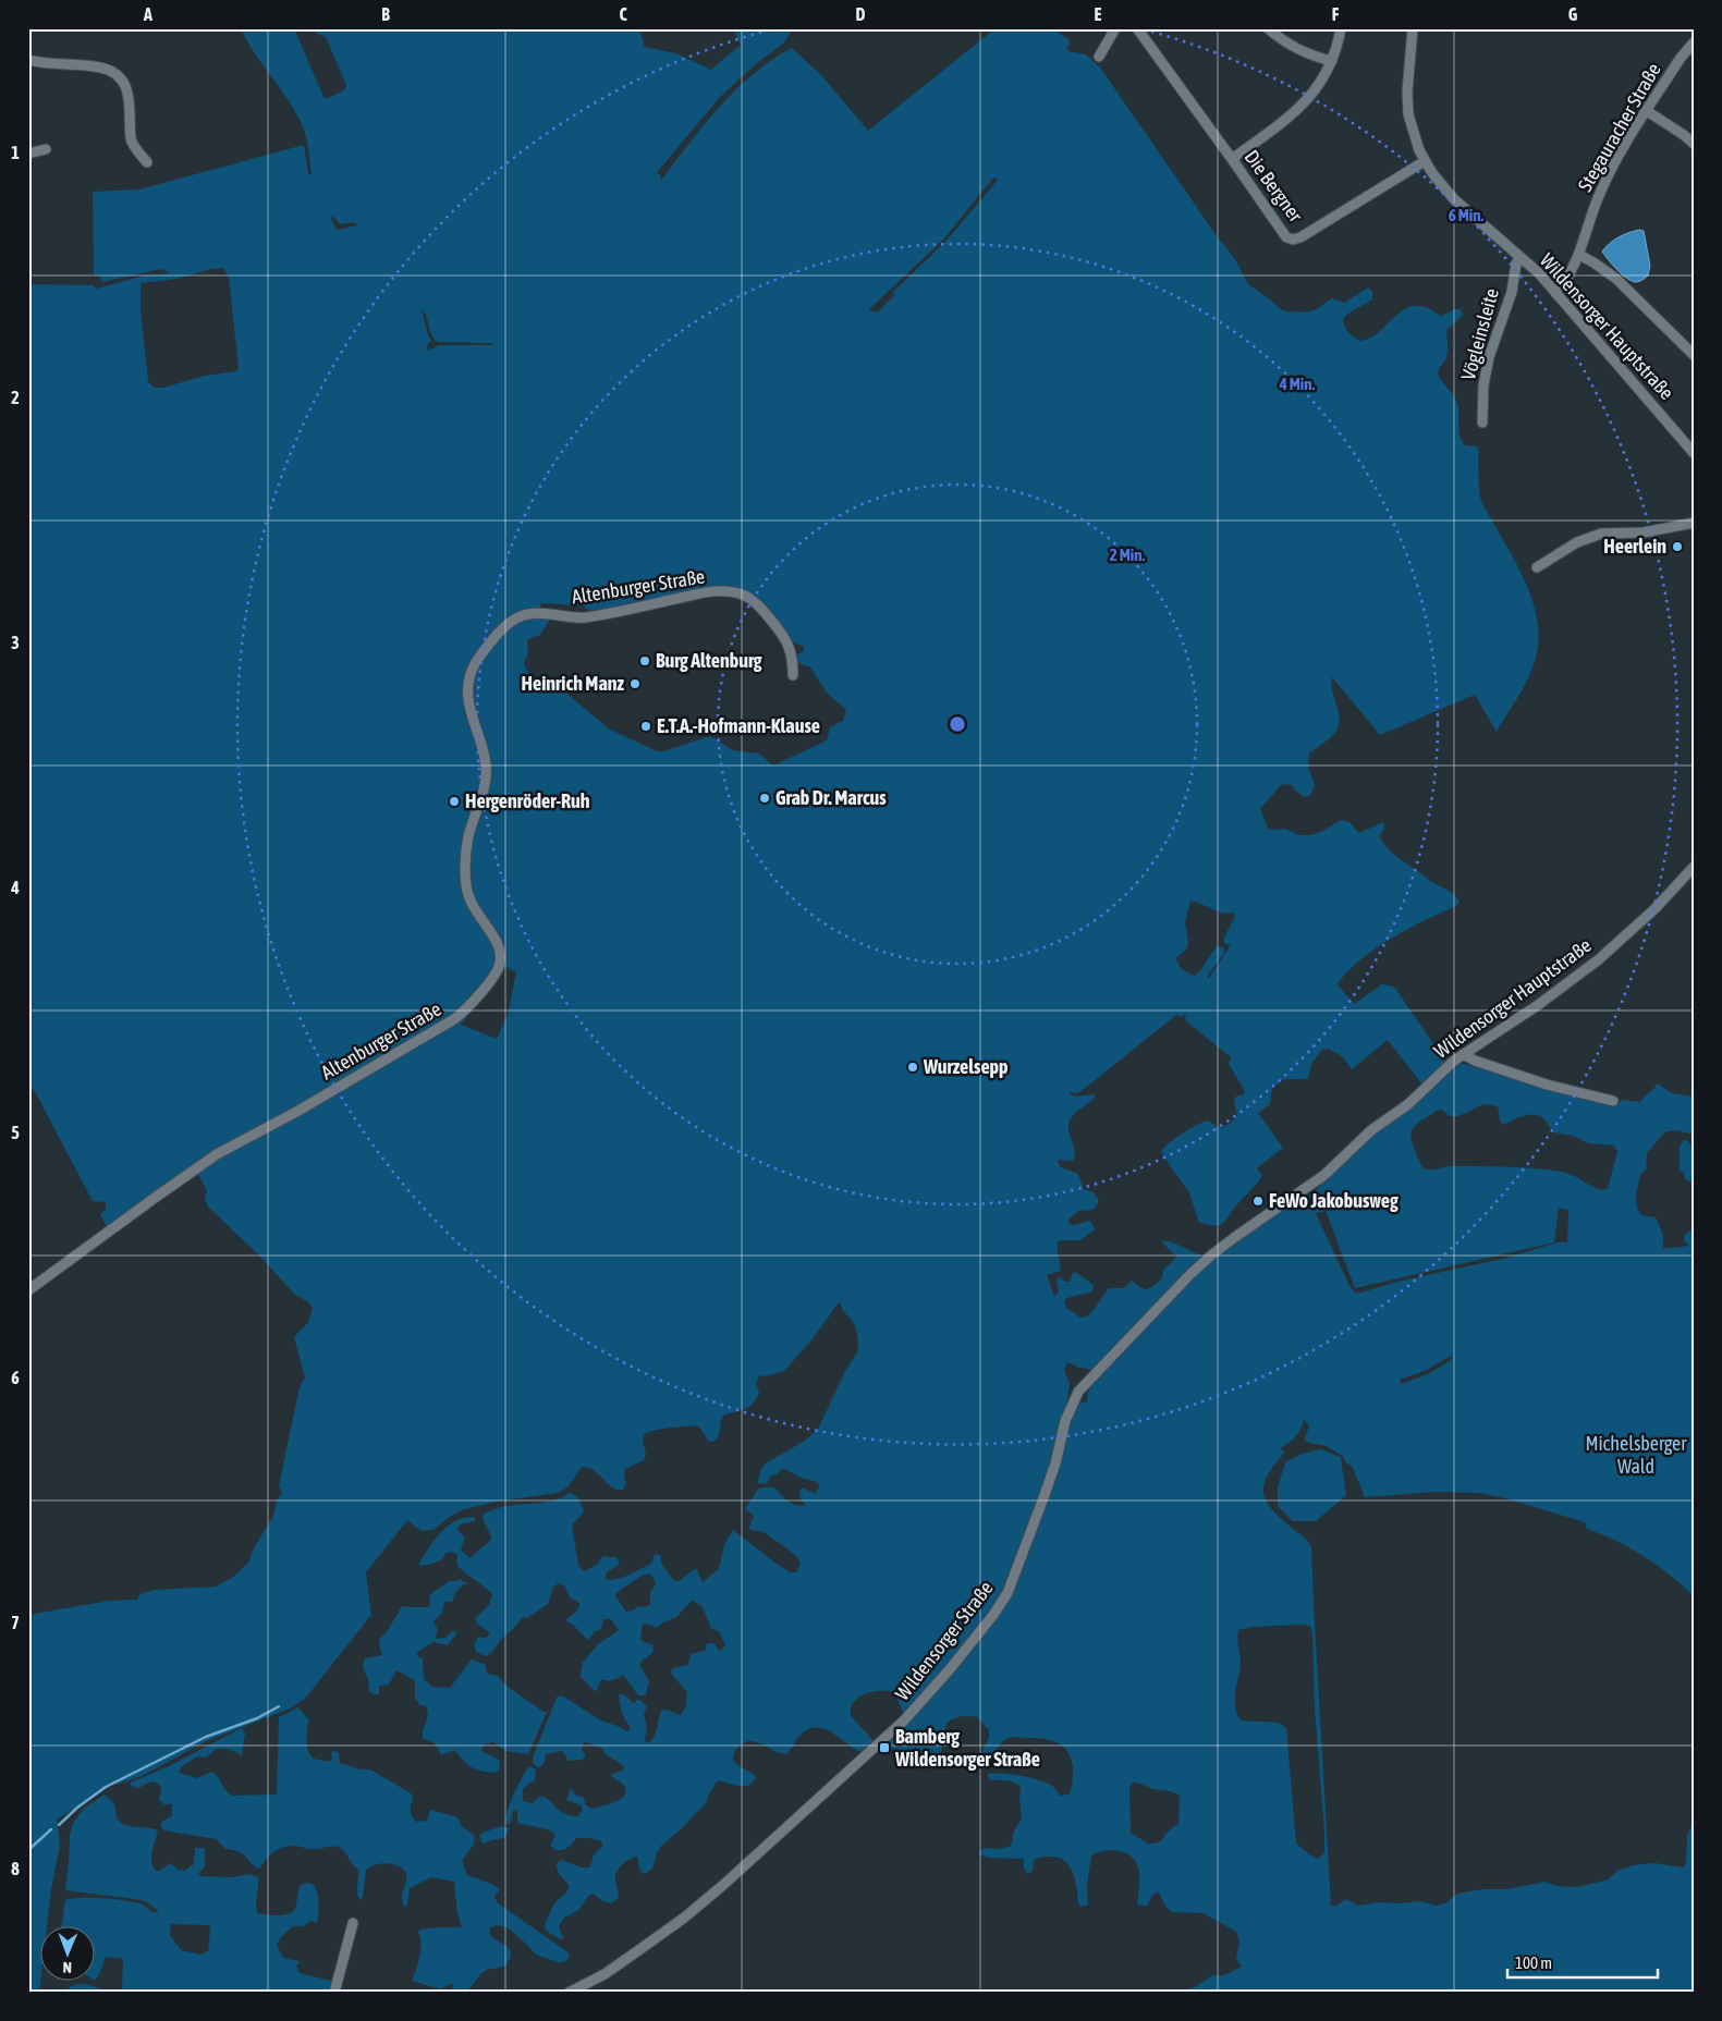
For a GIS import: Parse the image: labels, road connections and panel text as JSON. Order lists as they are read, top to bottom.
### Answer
{
  "streets": {
    "street": [
      "Stegauracher Straße",
      "Die Bergner",
      "Wildensorger Hauptstraße",
      "Vögleinsleite",
      "Altenburger Straße",
      "Wildensorger Straße"
    ]
  },
  "crossings": [
    ["Stegauracher Straße", "Wildensorger Hauptstraße"],
    ["Die Bergner", "Wildensorger Hauptstraße"],
    ["Wildensorger Hauptstraße", "Vögleinsleite"],
    ["Wildensorger Hauptstraße", "Wildensorger Straße"]
  ],
  "parks": ["Michelsberger Wald"],
  "places": {
    "other": [
      "Heerlein",
      "Burg Altenburg",
      "Heinrich Manz",
      "E.T.A.-Hofmann-Klause",
      "Grab Dr. Marcus",
      "Hergenröder-Ruh",
      "Wurzelsepp",
      "FeWo Jakobusweg"
    ],
    "transit": ["Bamberg Wildensorger Straße"]
  },
  "scale_bar": "100 m",
  "north": "bottom",
  "grid": {
    "columns": [
      "A",
      "B",
      "C",
      "D",
      "E",
      "F",
      "G"
    ],
    "rows": [
      "1",
      "2",
      "3",
      "4",
      "5",
      "6",
      "7",
      "8"
    ]
  },
  "rings": ["6 Min.", "4 Min.", "2 Min."]
}
